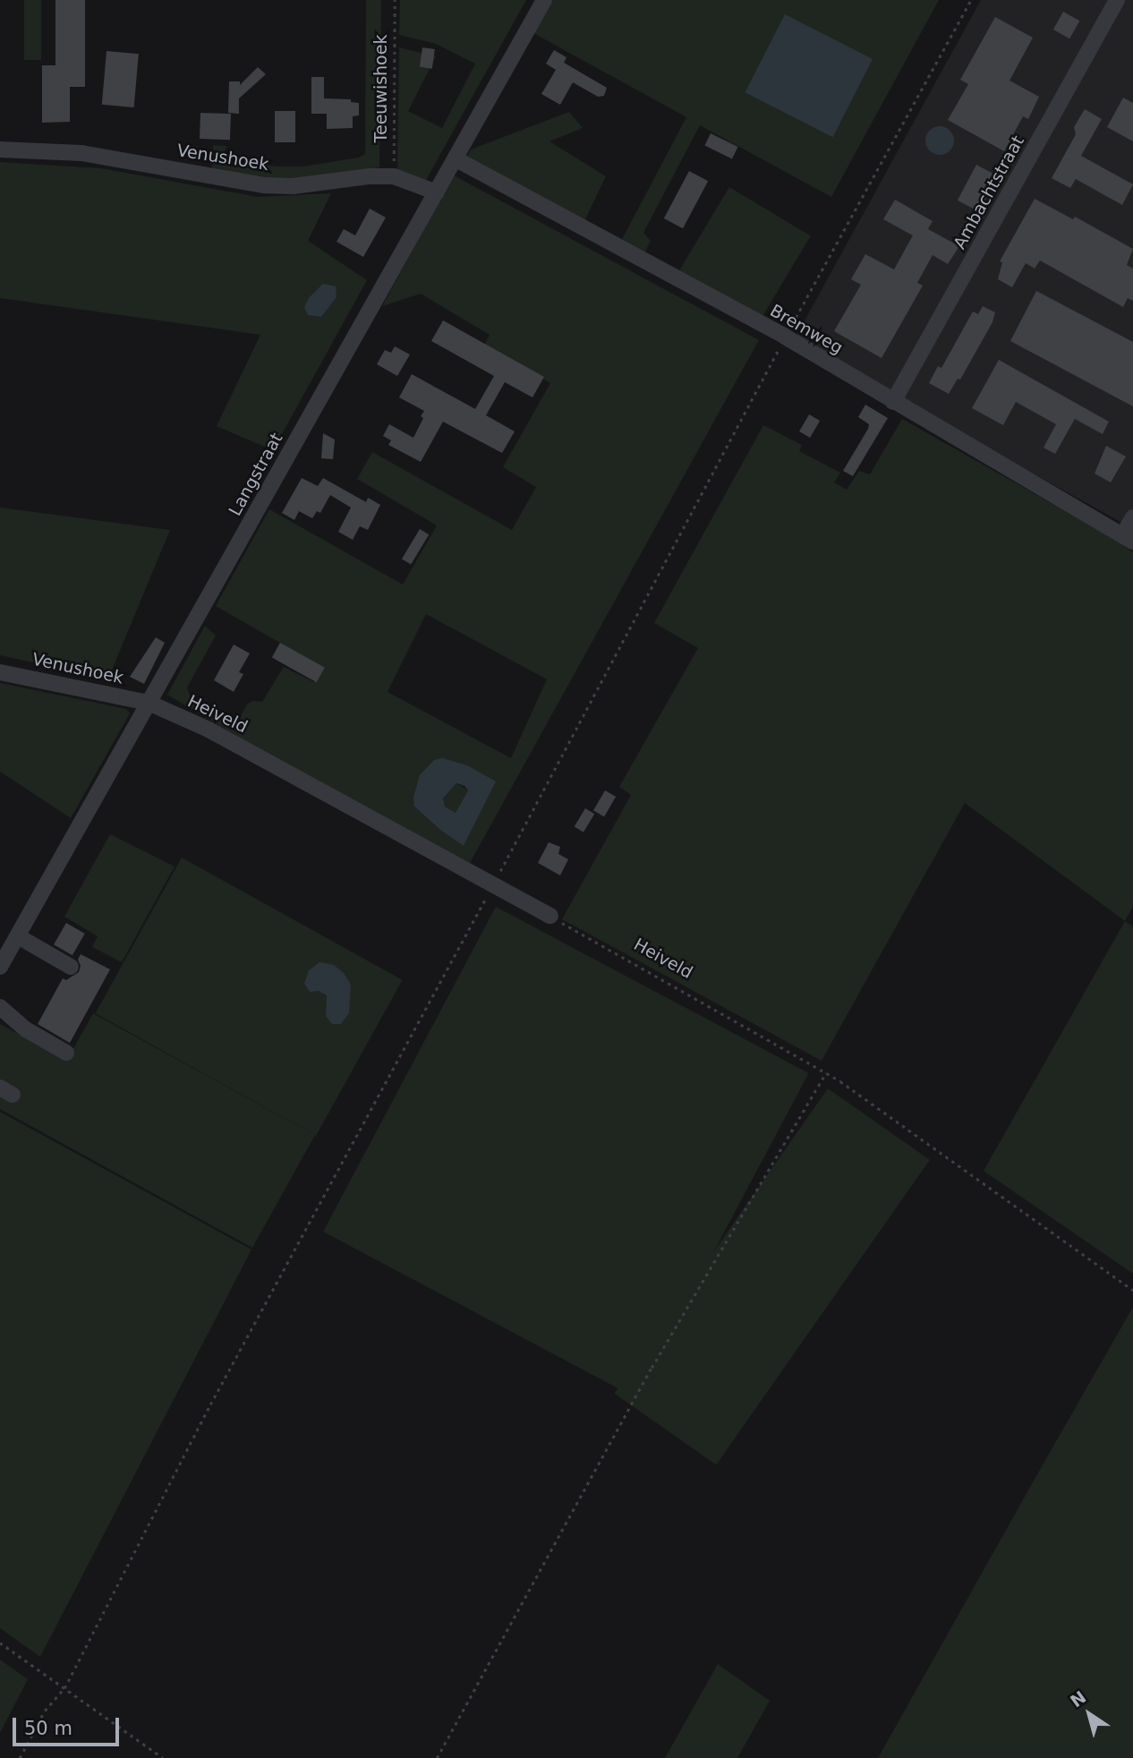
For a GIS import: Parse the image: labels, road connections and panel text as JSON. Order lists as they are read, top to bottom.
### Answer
{
  "streets": {
    "street": [
      "Venushoek",
      "Ambachtstraat",
      "Bremweg",
      "Langstraat",
      "Heiveld"
    ],
    "path": ["Teeuwishoek"]
  },
  "crossings": [
    ["Teeuwishoek", "Venushoek"],
    ["Venushoek", "Langstraat"],
    ["Venushoek", "Heiveld"],
    ["Ambachtstraat", "Bremweg"],
    ["Bremweg", "Langstraat"],
    ["Langstraat", "Heiveld"]
  ],
  "scale_bar": "50 m",
  "north": "top left"
}
